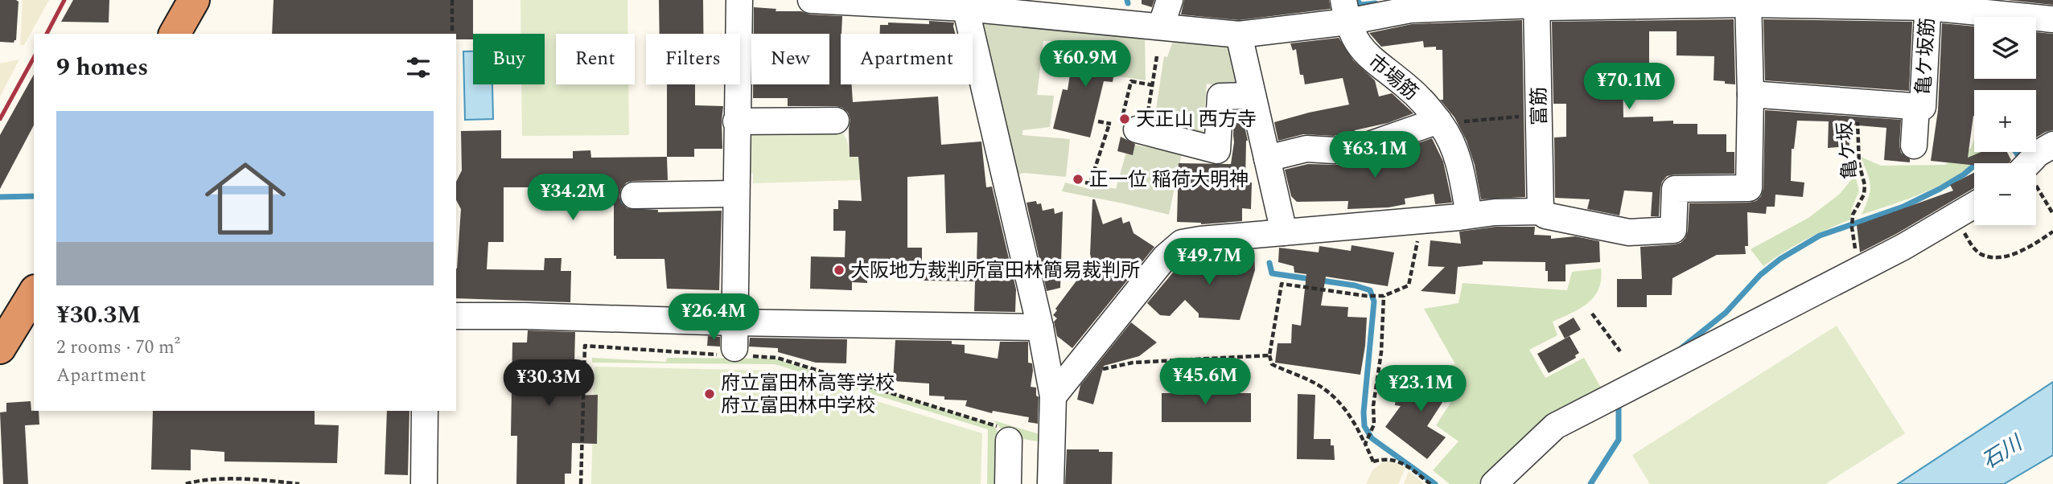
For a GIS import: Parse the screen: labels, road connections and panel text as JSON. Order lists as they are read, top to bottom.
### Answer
{
  "streets": {
    "street": ["亀ケ坂筋", "市場筋", "富筋"],
    "path": ["亀ケ坂"]
  },
  "water": ["石川"],
  "places": [
    "天正山 西方寺",
    "正一位 稲荷大明神",
    "大阪地方裁判所富田林簡易裁判所",
    "府立富田林高等学校 府立富田林中学校"
  ],
  "page": {
    "map_buttons": ["+", "−"],
    "chip": [
      "Buy",
      "Rent",
      "Filters",
      "New",
      "Apartment"
    ],
    "heading": "9 homes",
    "price": [
      "¥60.9M",
      "¥70.1M",
      "¥63.1M",
      "¥34.2M",
      "¥49.7M",
      "¥26.4M",
      "¥45.6M",
      "¥30.3M",
      "¥23.1M"
    ],
    "list": [
      {
        "name": "¥30.3M",
        "note": "2 rooms · 70 m² · Apartment"
      }
    ]
  }
}
